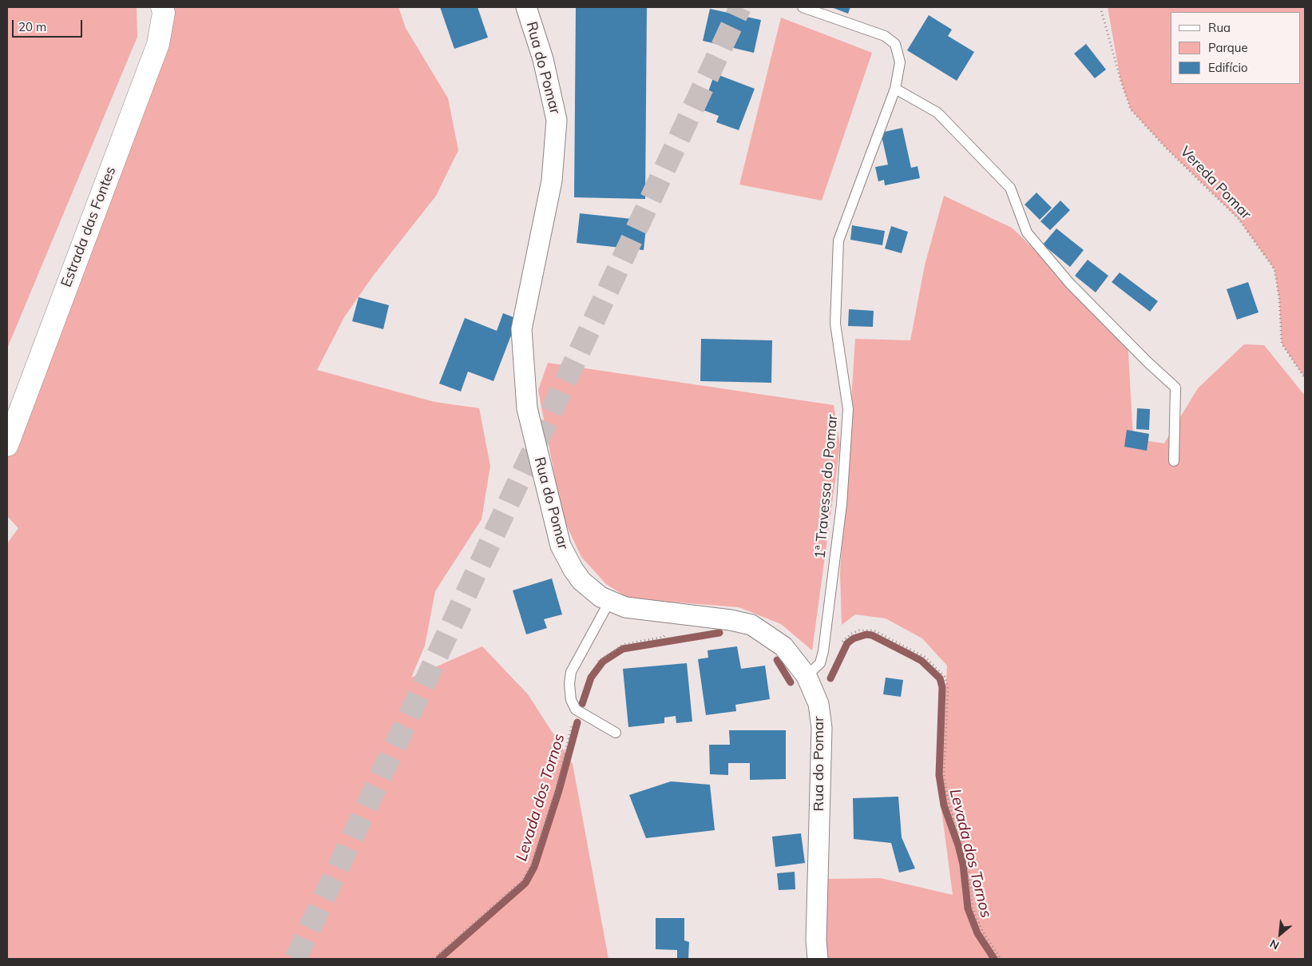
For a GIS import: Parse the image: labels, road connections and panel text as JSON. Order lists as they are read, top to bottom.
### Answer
{
  "streets": {
    "street": ["Rua do Pomar", "Estrada das Fontes"],
    "lane": ["1ª Travessa do Pomar"],
    "path": ["Vereda Pomar"]
  },
  "crossings": [
    ["Rua do Pomar", "1ª Travessa do Pomar"]
  ],
  "water": ["Levada dos Tornos"],
  "legend": ["Rua", "Parque", "Edifício"],
  "scale_bar": "20 m",
  "north": "bottom left"
}
